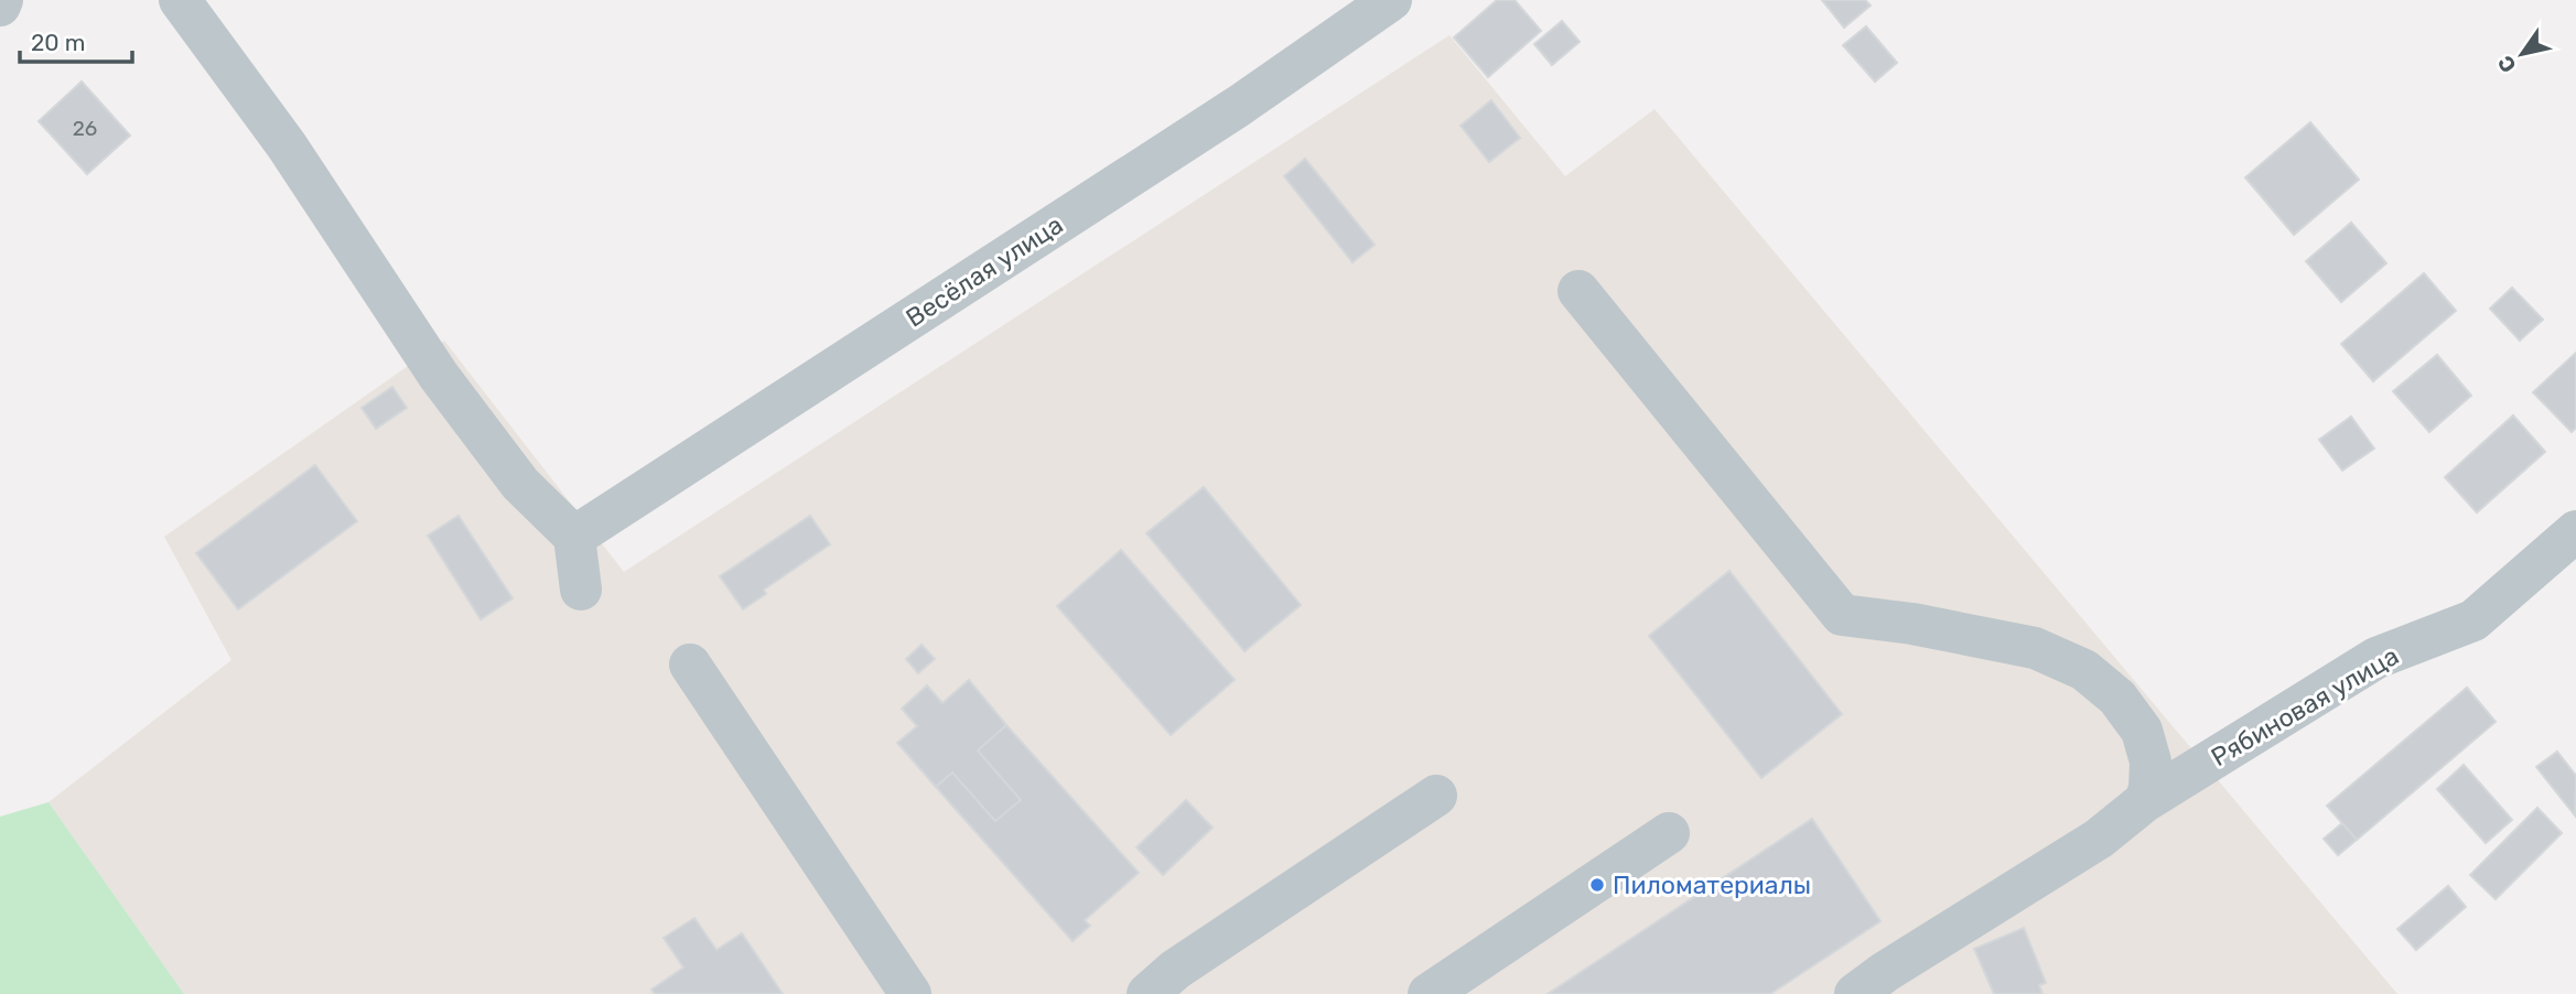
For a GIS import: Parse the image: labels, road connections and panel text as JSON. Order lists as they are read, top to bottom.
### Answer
{
  "streets": {
    "street": ["Весёлая улица", "Рябиновая улица"]
  },
  "places": ["Пиломатериалы"],
  "house_numbers": ["26"],
  "scale_bar": "20 m",
  "north": "bottom left"
}
